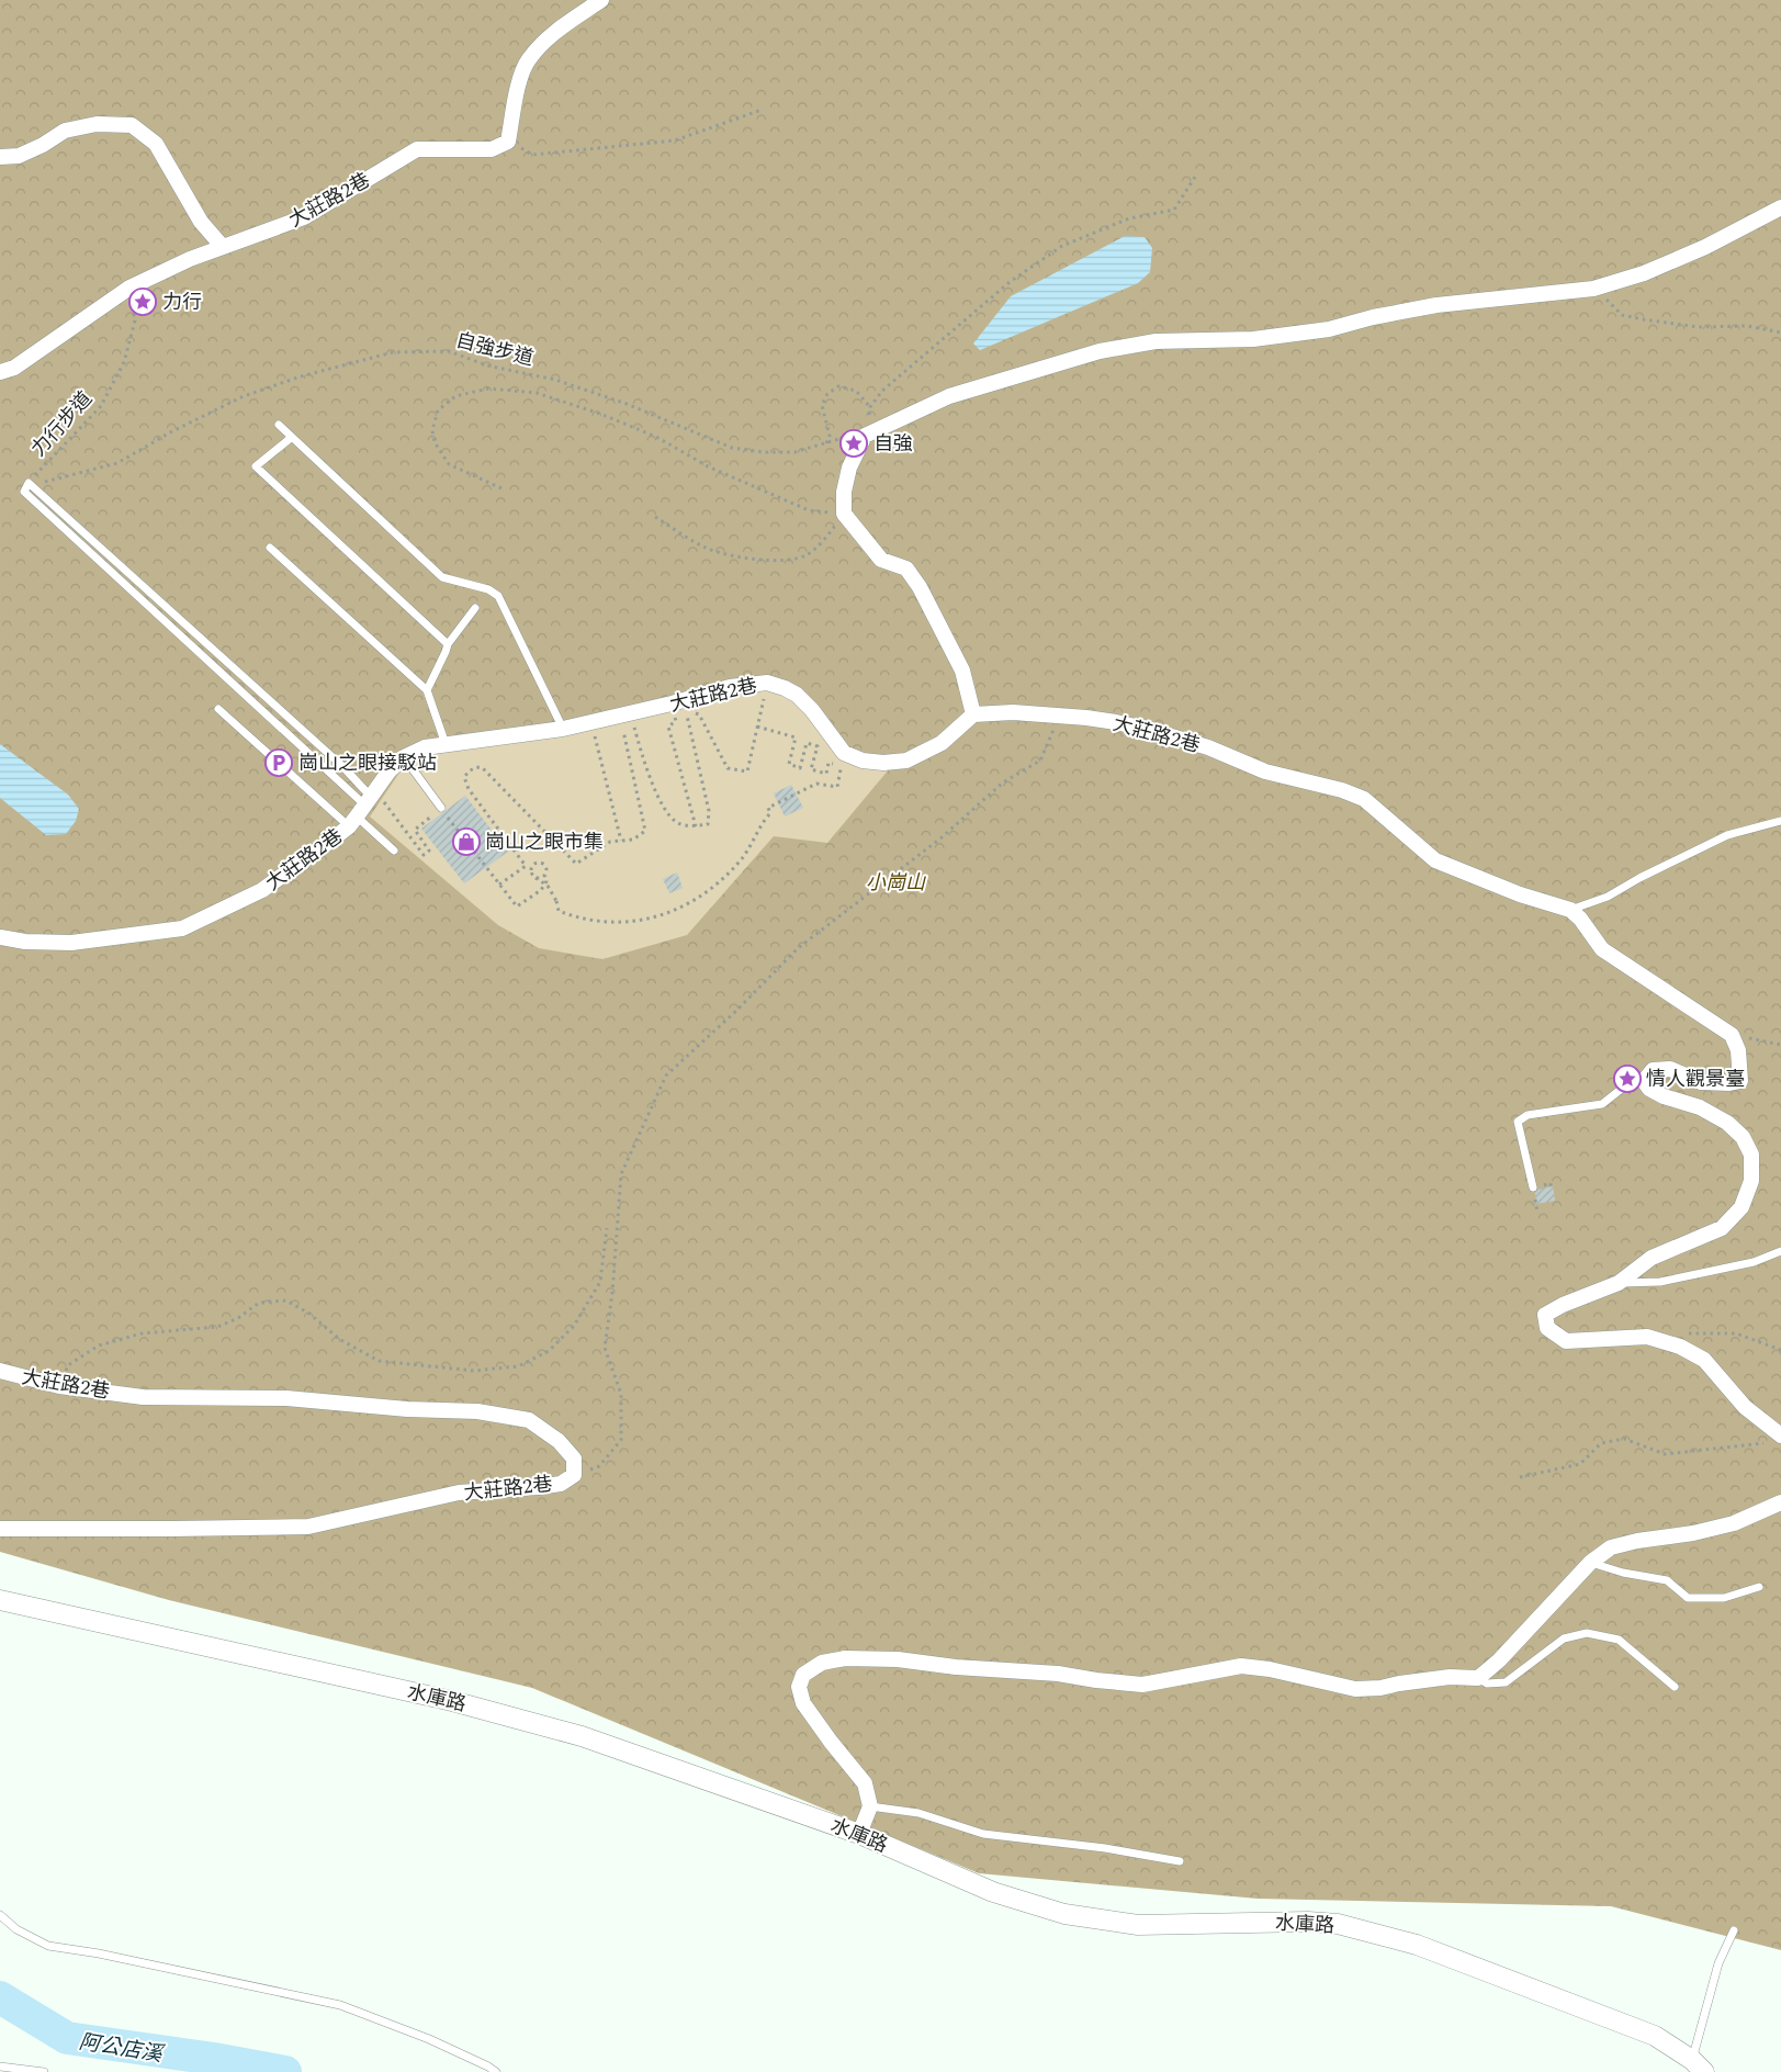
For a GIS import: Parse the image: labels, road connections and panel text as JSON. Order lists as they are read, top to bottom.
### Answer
{
  "streets": {
    "street": ["大莊路2巷", "水庫路"],
    "path": ["自強步道", "力行步道"]
  },
  "crossings": [
    ["大莊路2巷", "力行步道"],
    ["自強步道", "力行步道"]
  ],
  "water": ["阿公店溪"],
  "parks": ["小崗山"],
  "places": {
    "place": ["力行", "自強", "情人觀景臺"],
    "parking": ["崗山之眼接駁站"],
    "shop": ["崗山之眼市集"]
  }
}
